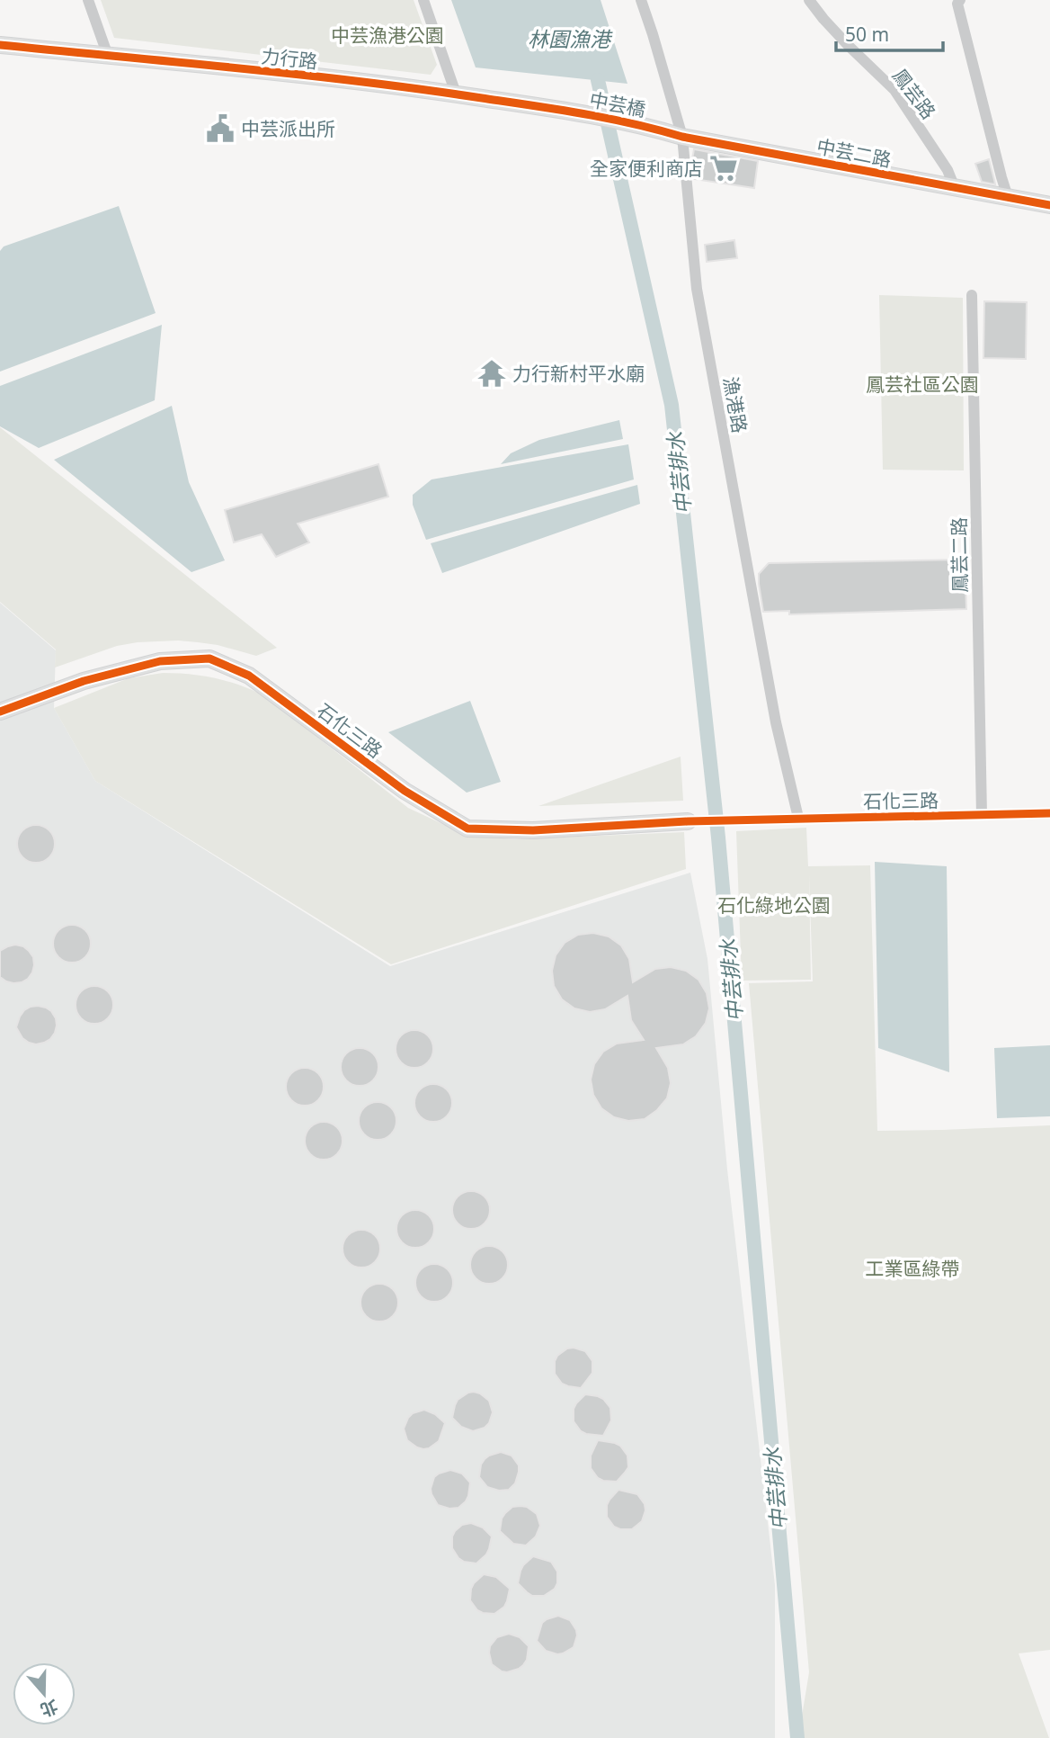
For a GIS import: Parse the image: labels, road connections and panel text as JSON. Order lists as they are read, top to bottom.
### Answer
{
  "streets": {
    "street": [
      "力行路",
      "鳳芸路",
      "中芸橋",
      "中芸二路",
      "漁港路",
      "鳳芸二路",
      "石化三路"
    ]
  },
  "crossings": [
    ["力行路", "中芸橋"],
    ["鳳芸路", "中芸二路"],
    ["中芸橋", "中芸二路"],
    ["中芸二路", "漁港路"],
    ["漁港路", "石化三路"],
    ["鳳芸二路", "石化三路"]
  ],
  "water": ["林園漁港", "中芸排水"],
  "parks": [
    "中芸漁港公園",
    "鳳芸社區公園",
    "石化綠地公園",
    "工業區綠帶"
  ],
  "places": {
    "public building": ["中芸派出所"],
    "supermarket": ["全家便利商店"],
    "temple": ["力行新村平水廟"]
  },
  "scale_bar": "50 m",
  "north": "bottom"
}
